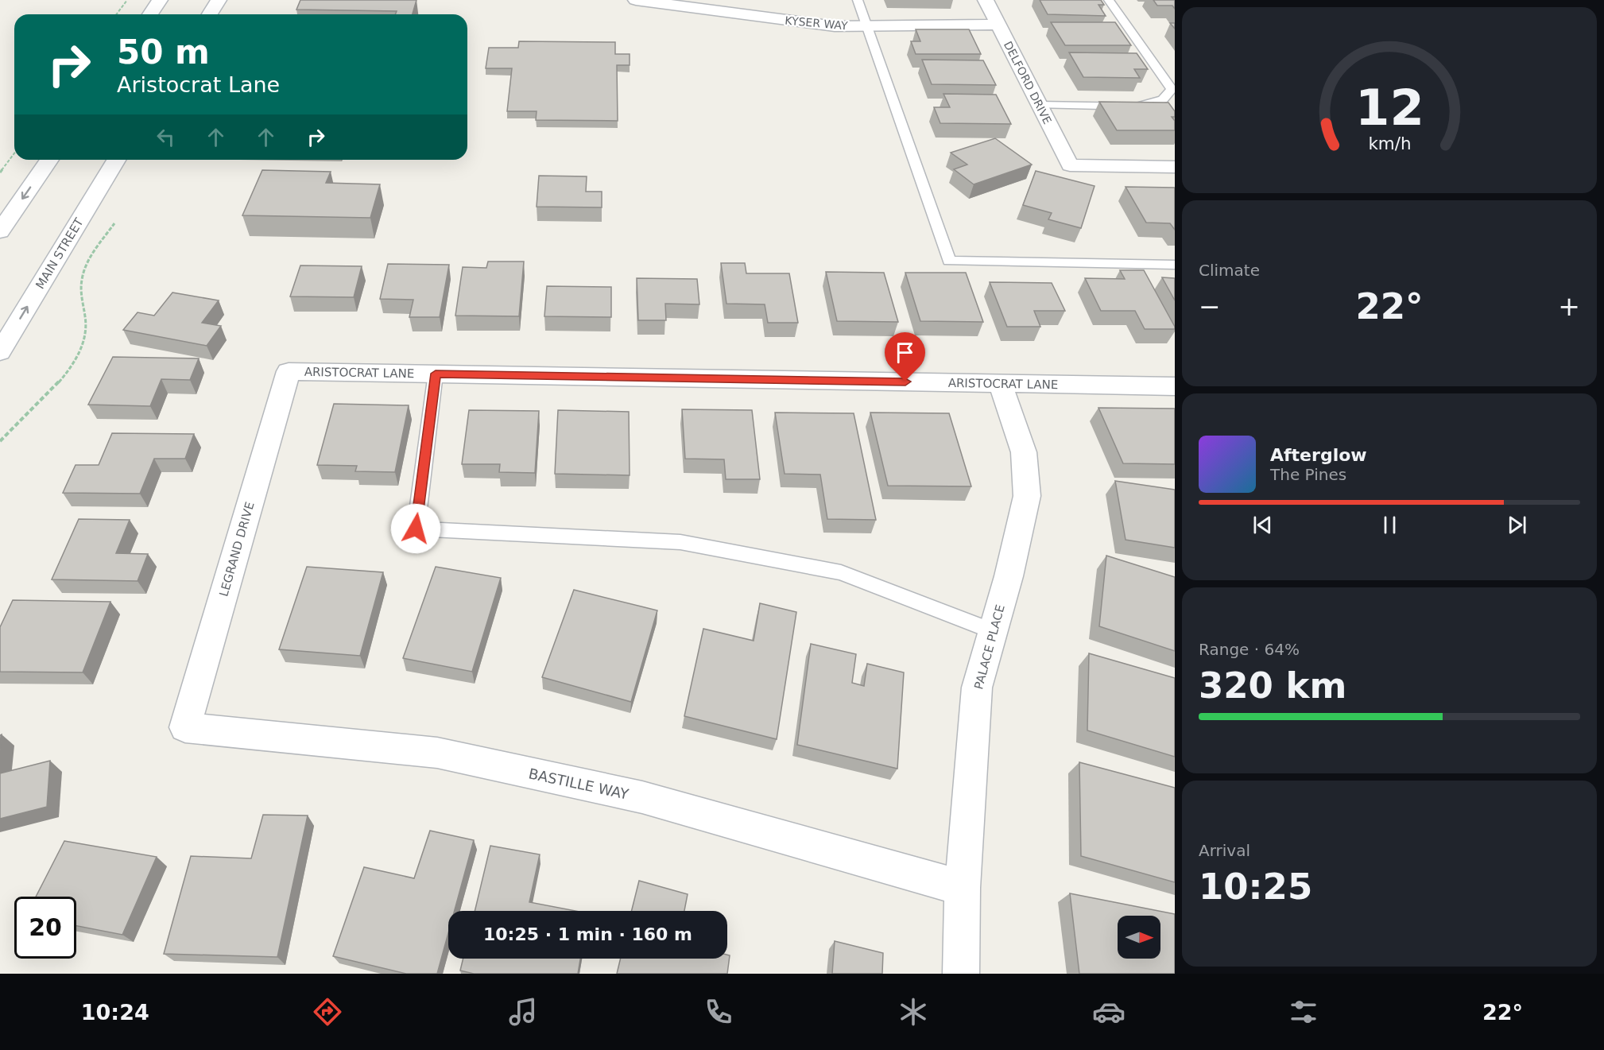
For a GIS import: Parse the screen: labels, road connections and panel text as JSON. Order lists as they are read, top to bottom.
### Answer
{
  "streets": {
    "street": [
      "KYSER WAY",
      "DELFORD DRIVE",
      "MAIN STREET",
      "ARISTOCRAT LANE",
      "LEGRAND DRIVE",
      "PALACE PLACE",
      "BASTILLE WAY"
    ]
  },
  "crossings": [
    ["KYSER WAY", "DELFORD DRIVE"],
    ["ARISTOCRAT LANE", "LEGRAND DRIVE"],
    ["ARISTOCRAT LANE", "PALACE PLACE"],
    ["LEGRAND DRIVE", "BASTILLE WAY"],
    ["PALACE PLACE", "BASTILLE WAY"]
  ],
  "north": "right",
  "page": {
    "turn": ["50 m", "Aristocrat Lane"],
    "tile": [
      "Climate",
      ["Range · 64%", "320 km"],
      ["Arrival", "10:25"]
    ],
    "heat": ["−", "22°", "+"],
    "song": ["Afterglow", "The Pines"],
    "limit": "20",
    "trip": "10:25 · 1 min · 160 m",
    "tabs": ["10:24", "22°"],
    "gauge": ["12", "km/h"]
  }
}
